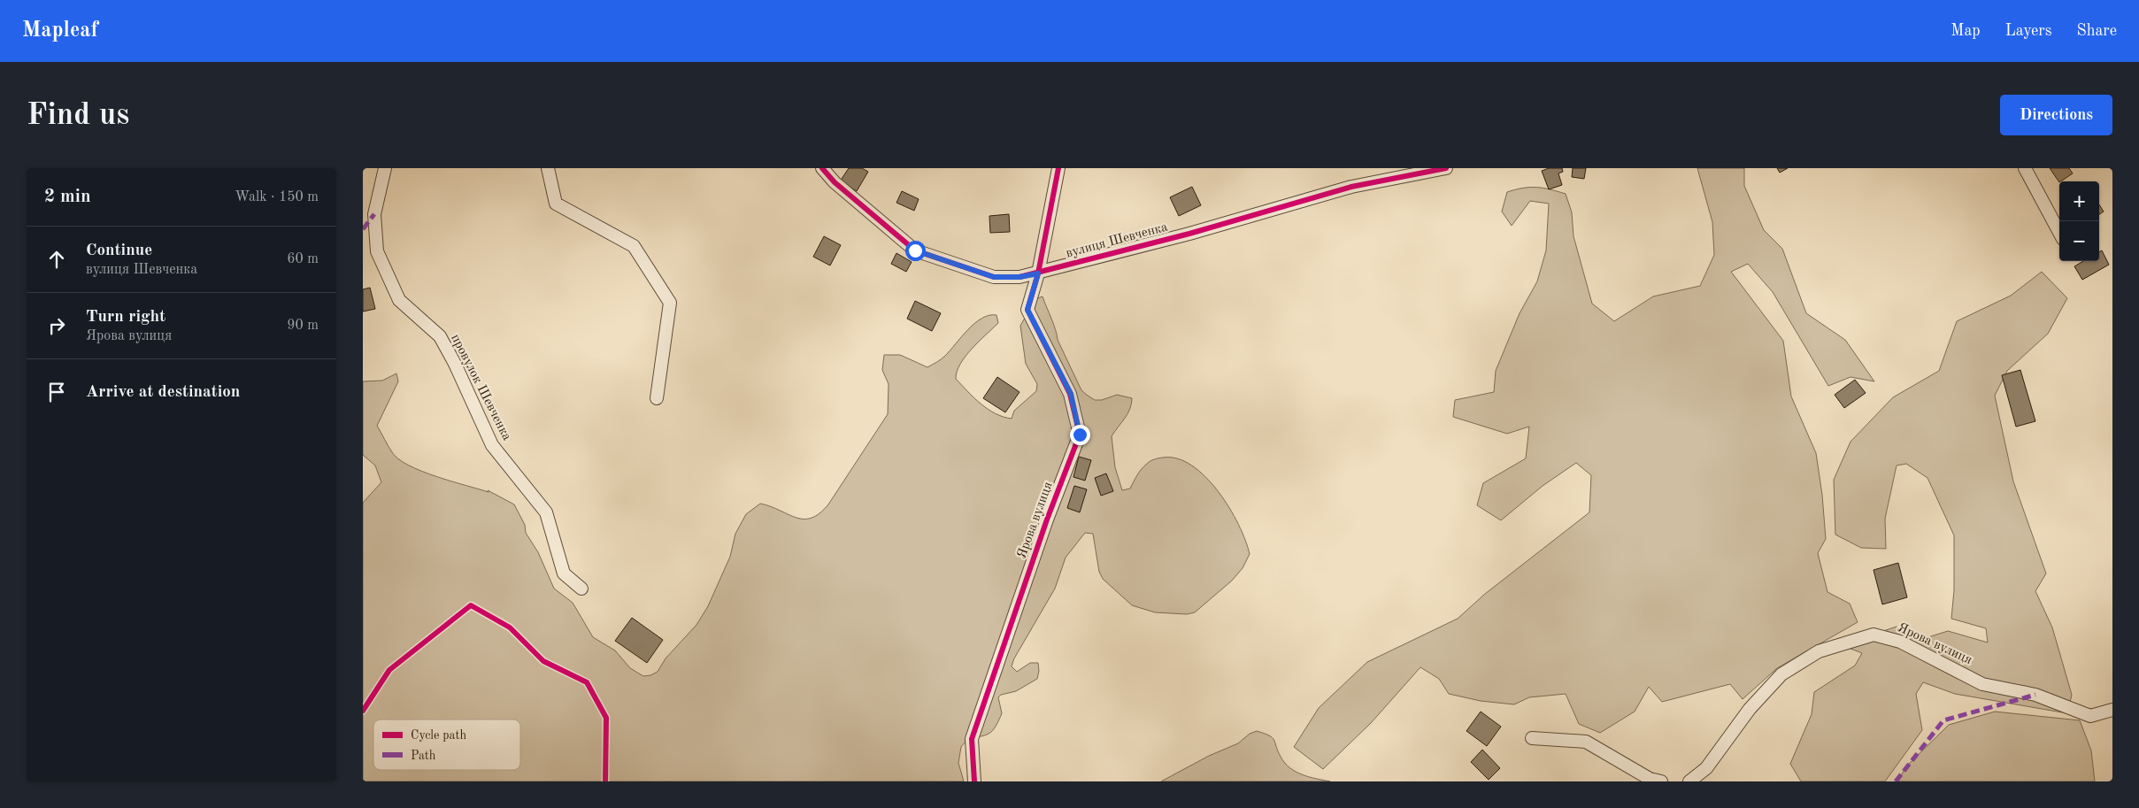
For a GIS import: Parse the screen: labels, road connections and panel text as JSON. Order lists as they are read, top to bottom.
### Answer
{
  "streets": {
    "street": ["вулиця Шевченка", "провулок Шевченка", "Ярова вулиця"]
  },
  "crossings": [
    ["вулиця Шевченка", "Ярова вулиця"]
  ],
  "legend": ["Cycle path", "Path"],
  "page": {
    "header": "Mapleaf",
    "nav": ["Map", "Layers", "Share"],
    "buttons": "Directions",
    "title": "Find us",
    "heading": ["2 min", "Walk · 150 m"],
    "map_buttons": ["+", "−"],
    "list": [
      ["Continue", "вулиця Шевченка", "60 m"],
      ["Turn right", "Ярова вулиця", "90 m"],
      "Arrive at destination"
    ]
  }
}
